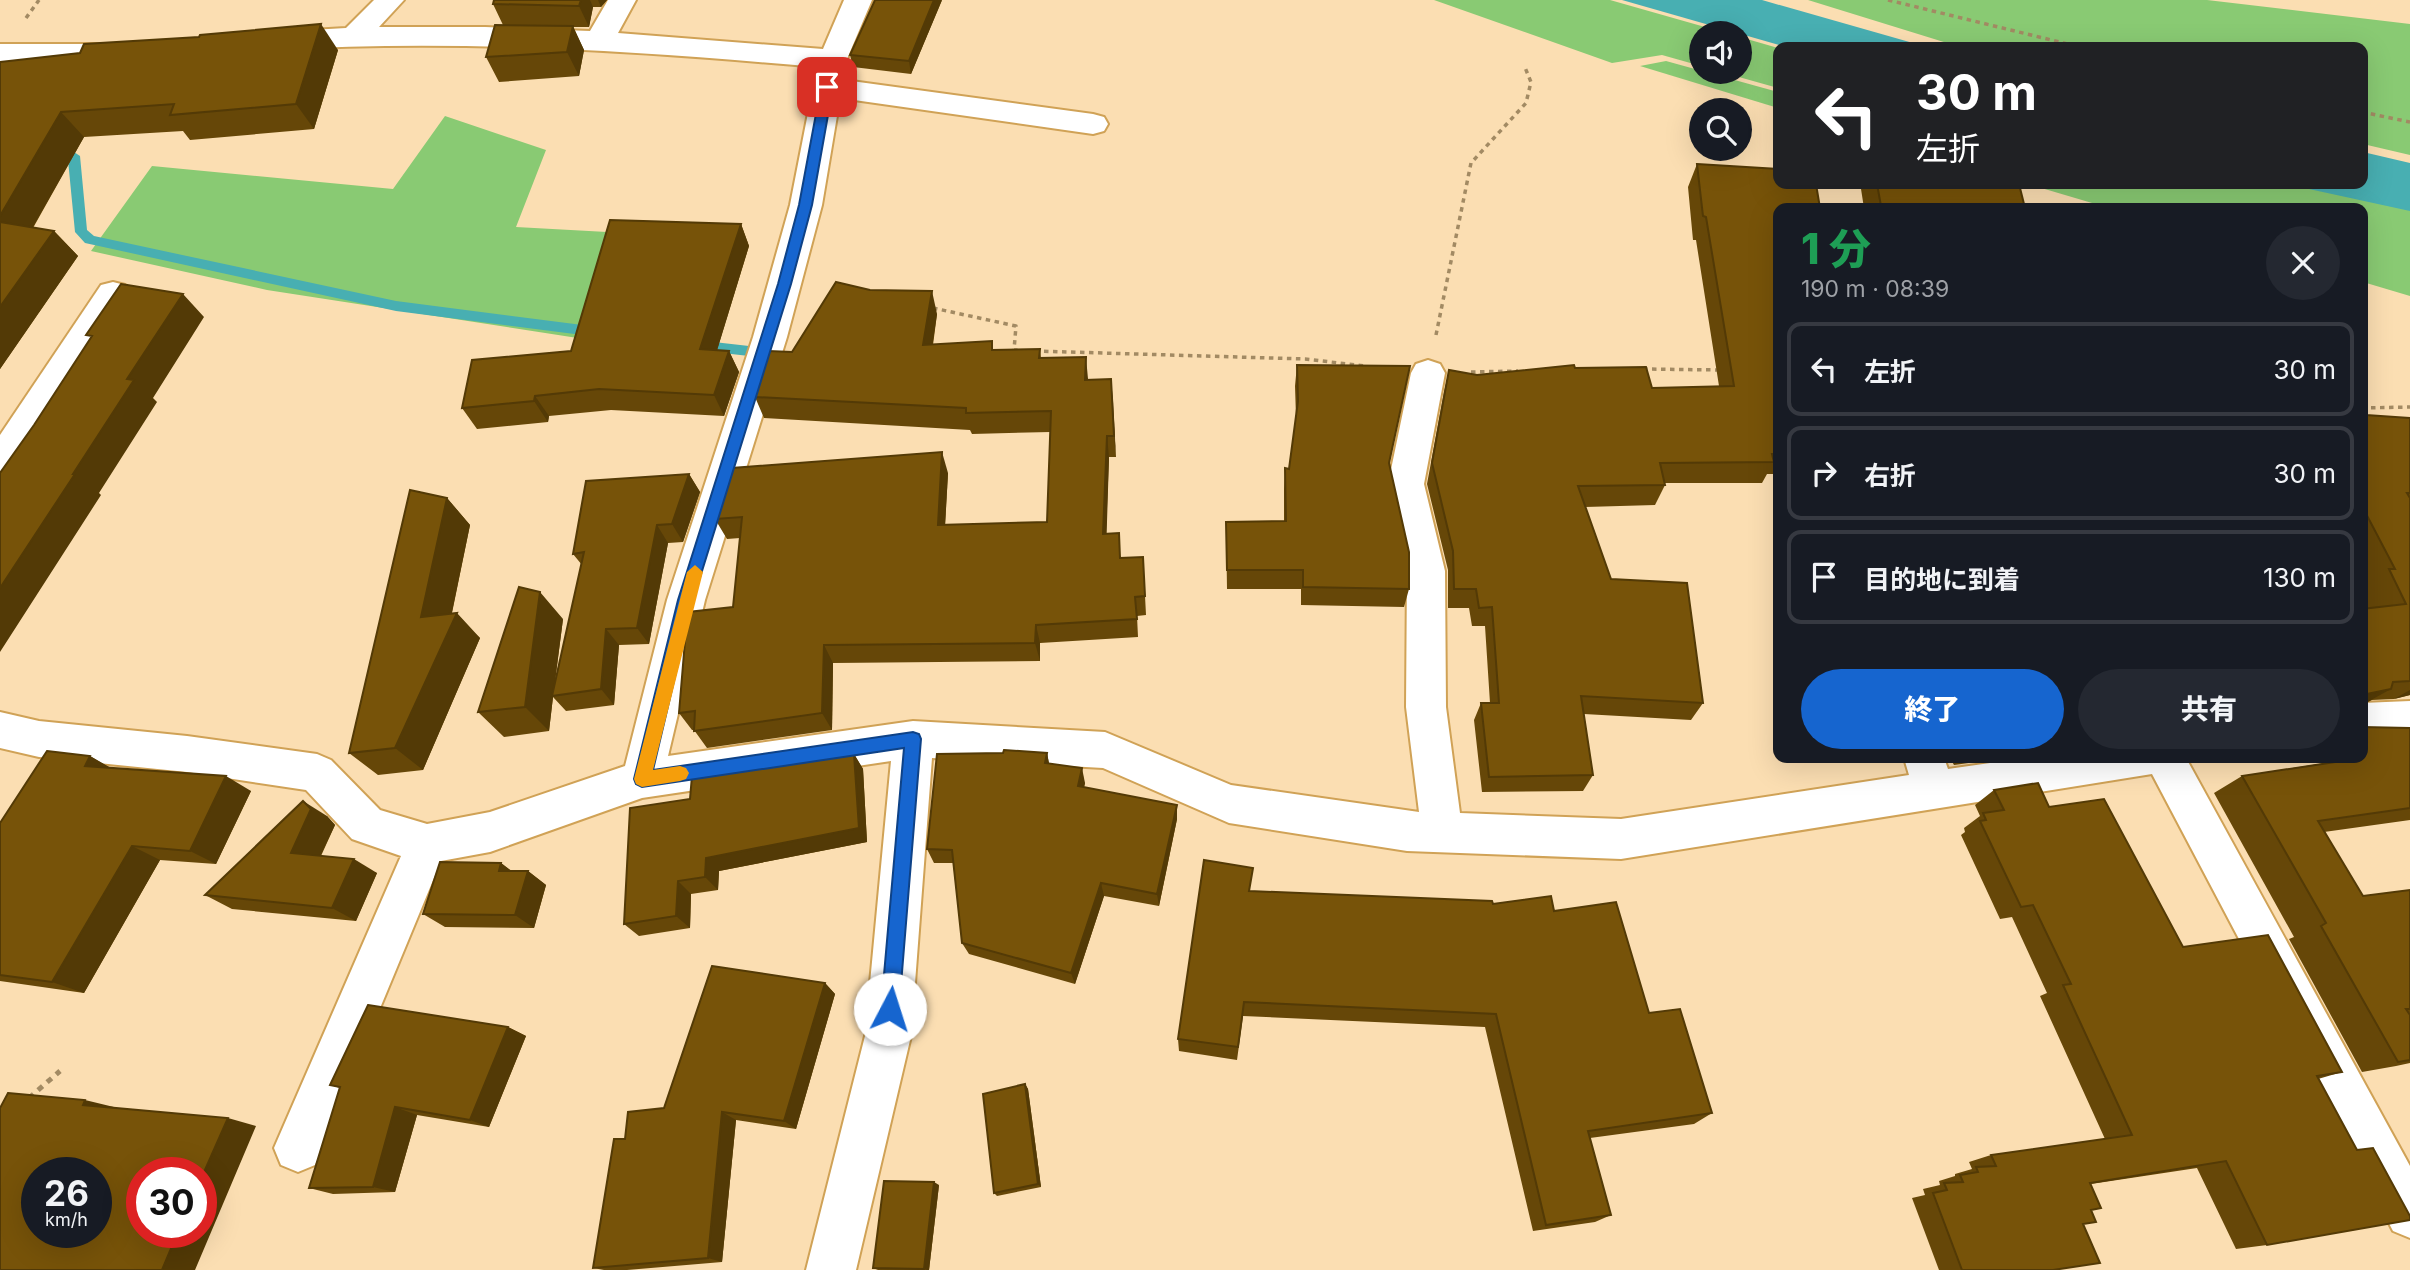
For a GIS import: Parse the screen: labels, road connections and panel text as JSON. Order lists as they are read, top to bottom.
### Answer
{
  "page": {
    "turn": ["30 m", "左折"],
    "heading": ["1 分", "190 m · 08:39"],
    "list": [
      {
        "name": "左折",
        "value": "30 m"
      },
      {
        "name": "右折",
        "value": "30 m"
      },
      {
        "name": "目的地に到着",
        "value": "130 m"
      }
    ],
    "buttons": ["終了", "共有"],
    "speed": "26 km/h",
    "limit": "30"
  }
}
